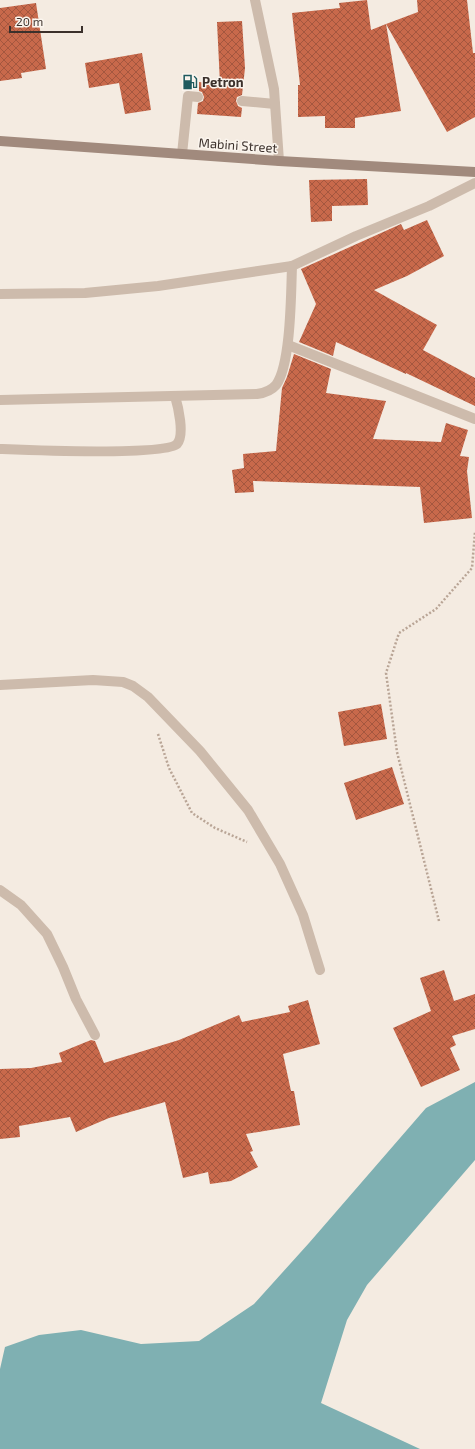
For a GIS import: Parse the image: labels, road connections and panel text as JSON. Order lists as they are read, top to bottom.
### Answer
{
  "streets": {
    "main road": ["Mabini Street"]
  },
  "places": {
    "fuel station": ["Petron"]
  },
  "scale_bar": "20 m"
}
